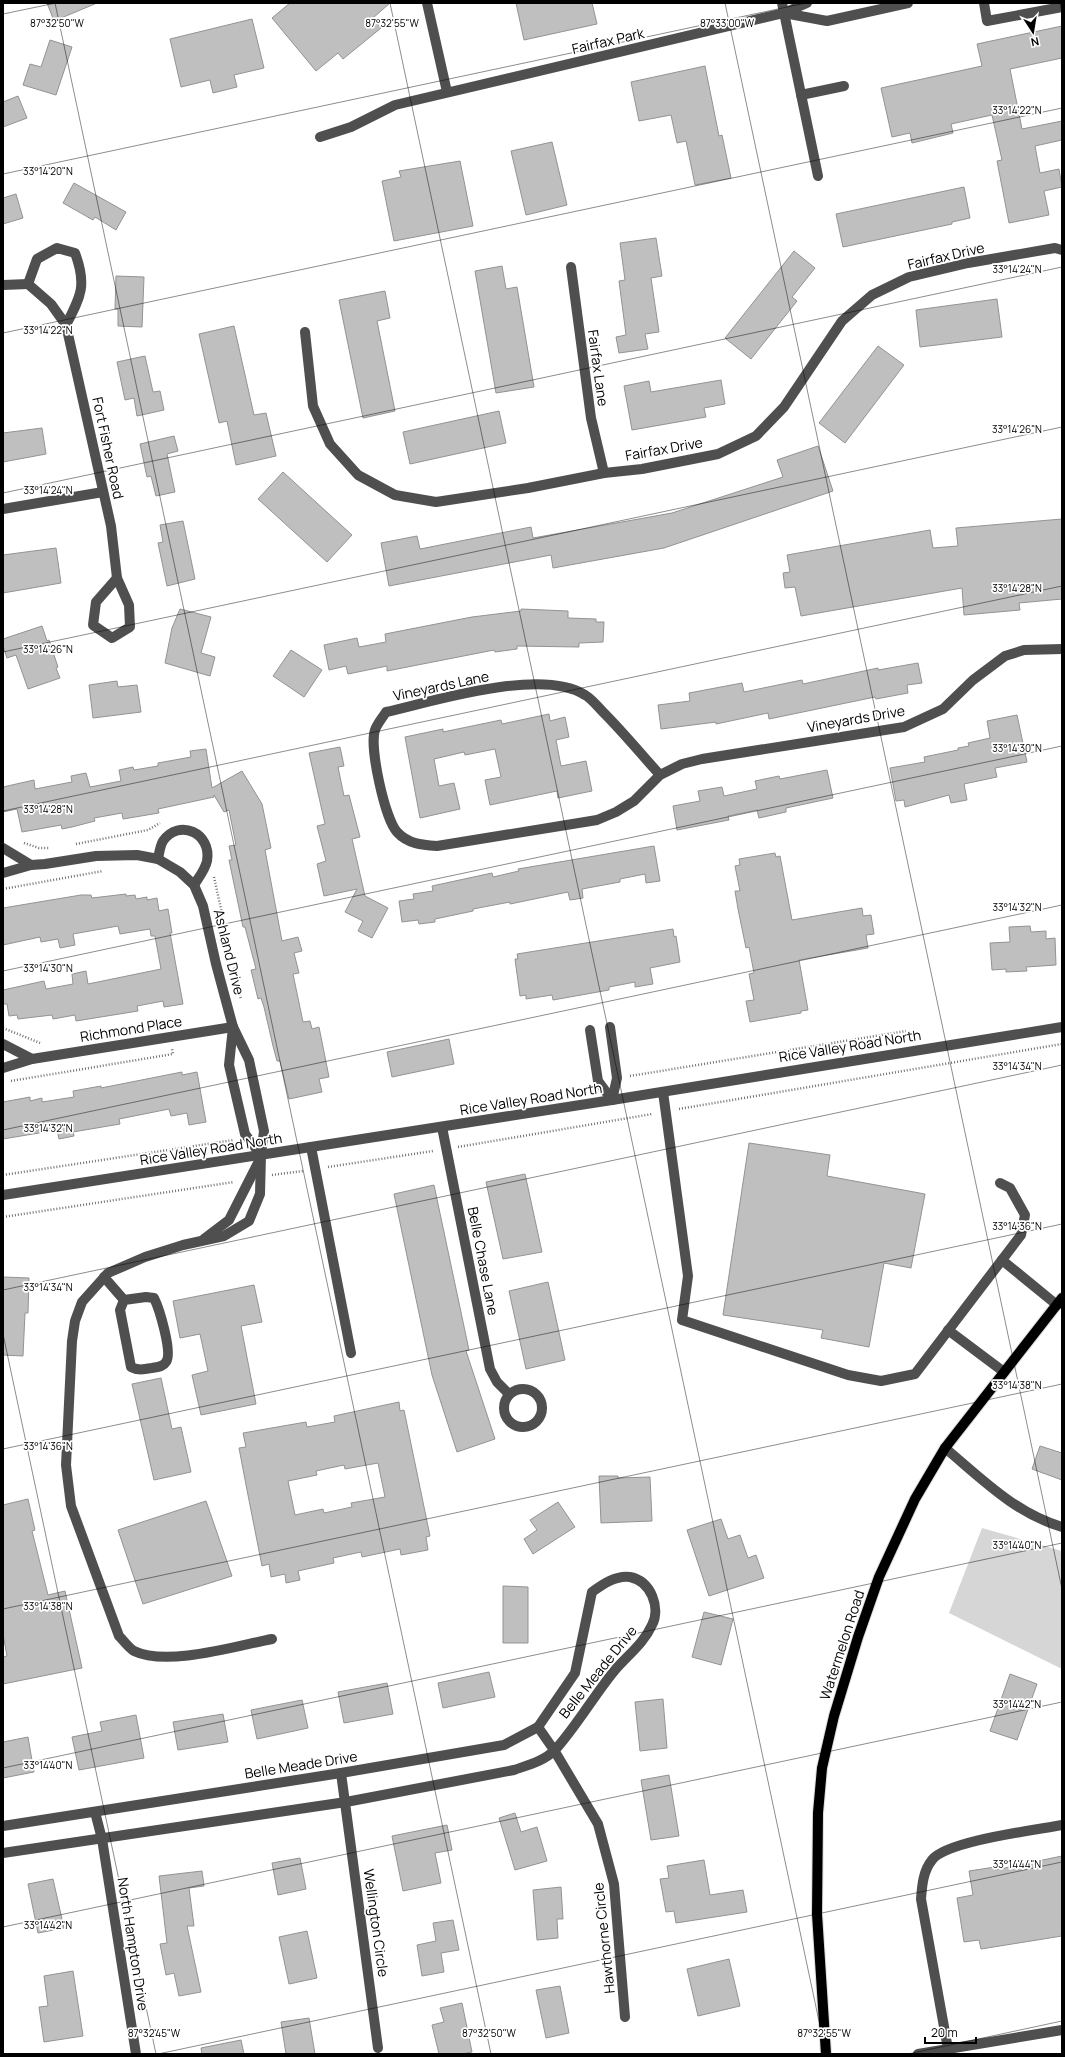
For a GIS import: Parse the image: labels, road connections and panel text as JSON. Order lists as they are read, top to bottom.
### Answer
{
  "streets": {
    "main road": ["Watermelon Road"],
    "street": [
      "Fairfax Park",
      "Fairfax Drive",
      "Fairfax Lane",
      "Fort Fisher Road",
      "Vineyards Lane",
      "Vineyards Drive",
      "Ashland Drive",
      "Richmond Place",
      "Rice Valley Road North",
      "Belle Chase Lane",
      "Belle Meade Drive",
      "Wellington Circle",
      "Hawthorne Circle",
      "North Hampton Drive"
    ]
  },
  "crossings": [
    ["Fairfax Drive", "Fairfax Lane"],
    ["Vineyards Lane", "Vineyards Drive"],
    ["Ashland Drive", "Richmond Place"],
    ["Ashland Drive", "Rice Valley Road North"],
    ["Rice Valley Road North", "Belle Chase Lane"],
    ["Belle Meade Drive", "Wellington Circle"],
    ["Belle Meade Drive", "Hawthorne Circle"],
    ["Belle Meade Drive", "North Hampton Drive"]
  ],
  "scale_bar": "20 m",
  "north": "bottom",
  "coordinates": [
    "87°32'50\"W",
    "87°32'55\"W",
    "87°33'00\"W",
    "33°14'22\"N",
    "33°14'20\"N",
    "33°14'24\"N",
    "33°14'26\"N",
    "33°14'28\"N",
    "33°14'30\"N",
    "33°14'32\"N",
    "33°14'34\"N",
    "33°14'36\"N",
    "33°14'38\"N",
    "33°14'40\"N",
    "33°14'42\"N",
    "33°14'44\"N",
    "87°32'45\"W"
  ]
}
